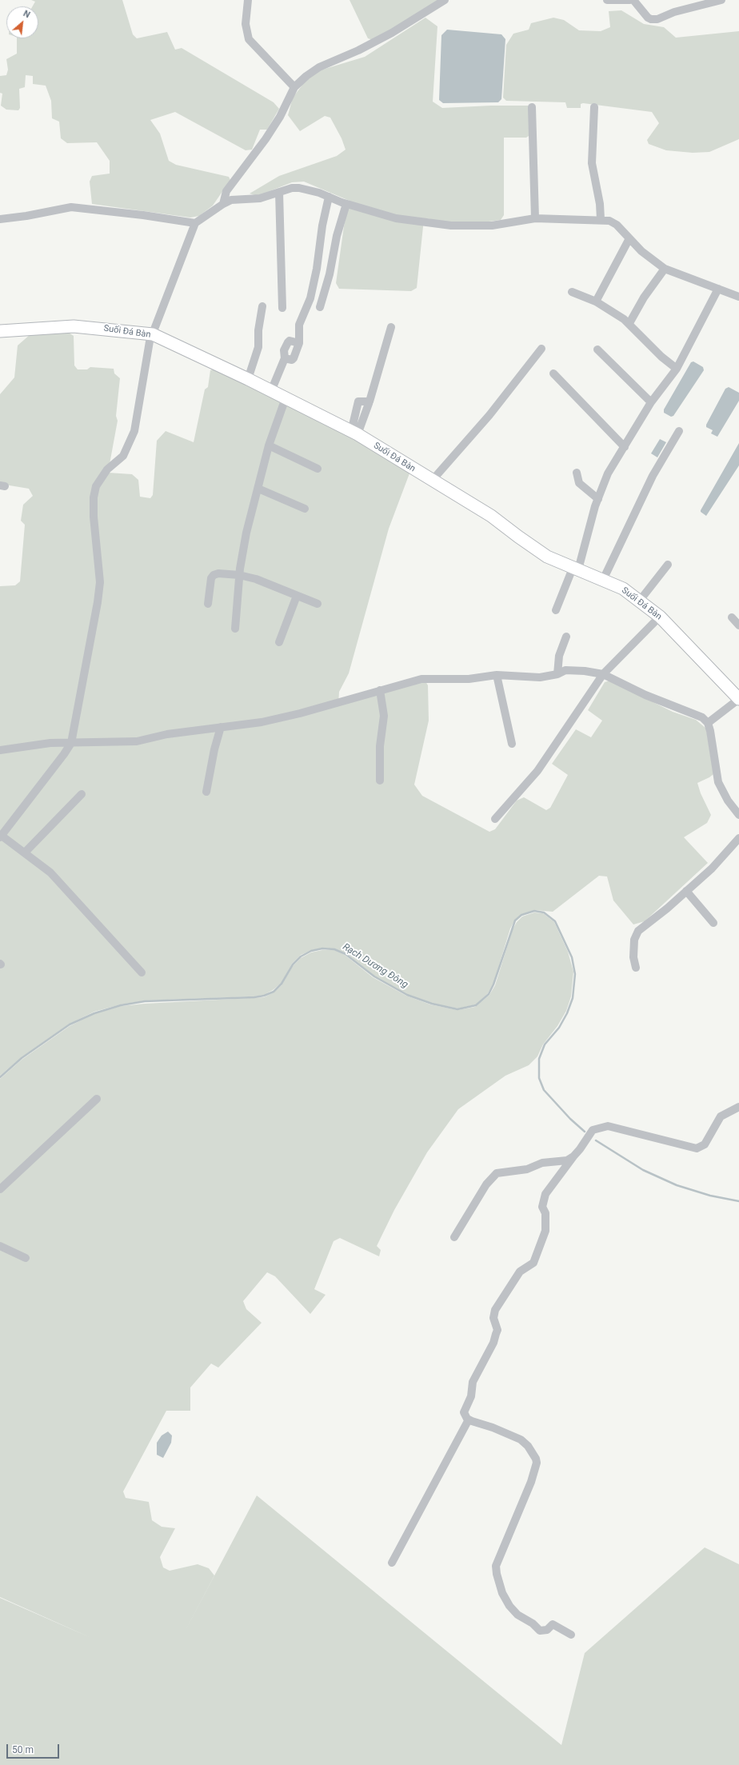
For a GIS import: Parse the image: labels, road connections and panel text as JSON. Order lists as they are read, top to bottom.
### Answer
{
  "streets": {
    "street": ["Suối Đá Bàn"]
  },
  "water": ["Rạch Dương Đông"],
  "scale_bar": "50 m",
  "north": "top right"
}
